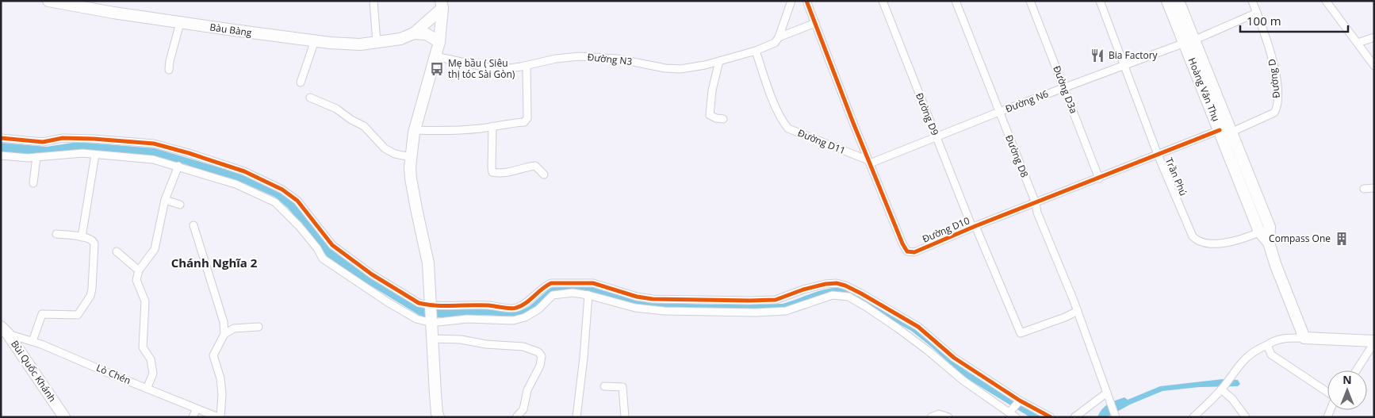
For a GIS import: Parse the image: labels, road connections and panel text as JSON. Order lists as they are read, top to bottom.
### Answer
{
  "streets": {
    "street": [
      "Bàu Bàng",
      "Đường N3",
      "Đường D",
      "Đường D3a",
      "Hoàng Văn Thụ",
      "Đường N6",
      "Đường D9",
      "Đường D11",
      "Đường D8",
      "Trần Phú",
      "Đường D10",
      "Bùi Quốc Khánh",
      "Lò Chén"
    ]
  },
  "crossings": [
    ["Đường N3", "Đường D11"],
    ["Đường N3", "Đường D10"],
    ["Đường D", "Hoàng Văn Thụ"],
    ["Đường D", "Đường N6"],
    ["Đường D3a", "Đường N6"],
    ["Đường D3a", "Đường D10"],
    ["Hoàng Văn Thụ", "Đường N6"],
    ["Hoàng Văn Thụ", "Trần Phú"],
    ["Hoàng Văn Thụ", "Đường D10"],
    ["Đường N6", "Đường D9"],
    ["Đường N6", "Đường D11"],
    ["Đường N6", "Đường D8"],
    ["Đường N6", "Trần Phú"],
    ["Đường N6", "Đường D10"],
    ["Đường D9", "Đường D8"],
    ["Đường D9", "Đường D10"],
    ["Đường D11", "Đường D10"],
    ["Đường D8", "Đường D10"],
    ["Trần Phú", "Đường D10"],
    ["Bùi Quốc Khánh", "Lò Chén"]
  ],
  "districts": ["Chánh Nghĩa 2"],
  "places": {
    "restaurant": ["Bia Factory"],
    "bus stop": ["Mẹ bầu ( Siêu thị tóc Sài Gòn)"],
    "building": ["Compass One"]
  },
  "scale_bar": "100 m",
  "north": "top"
}
